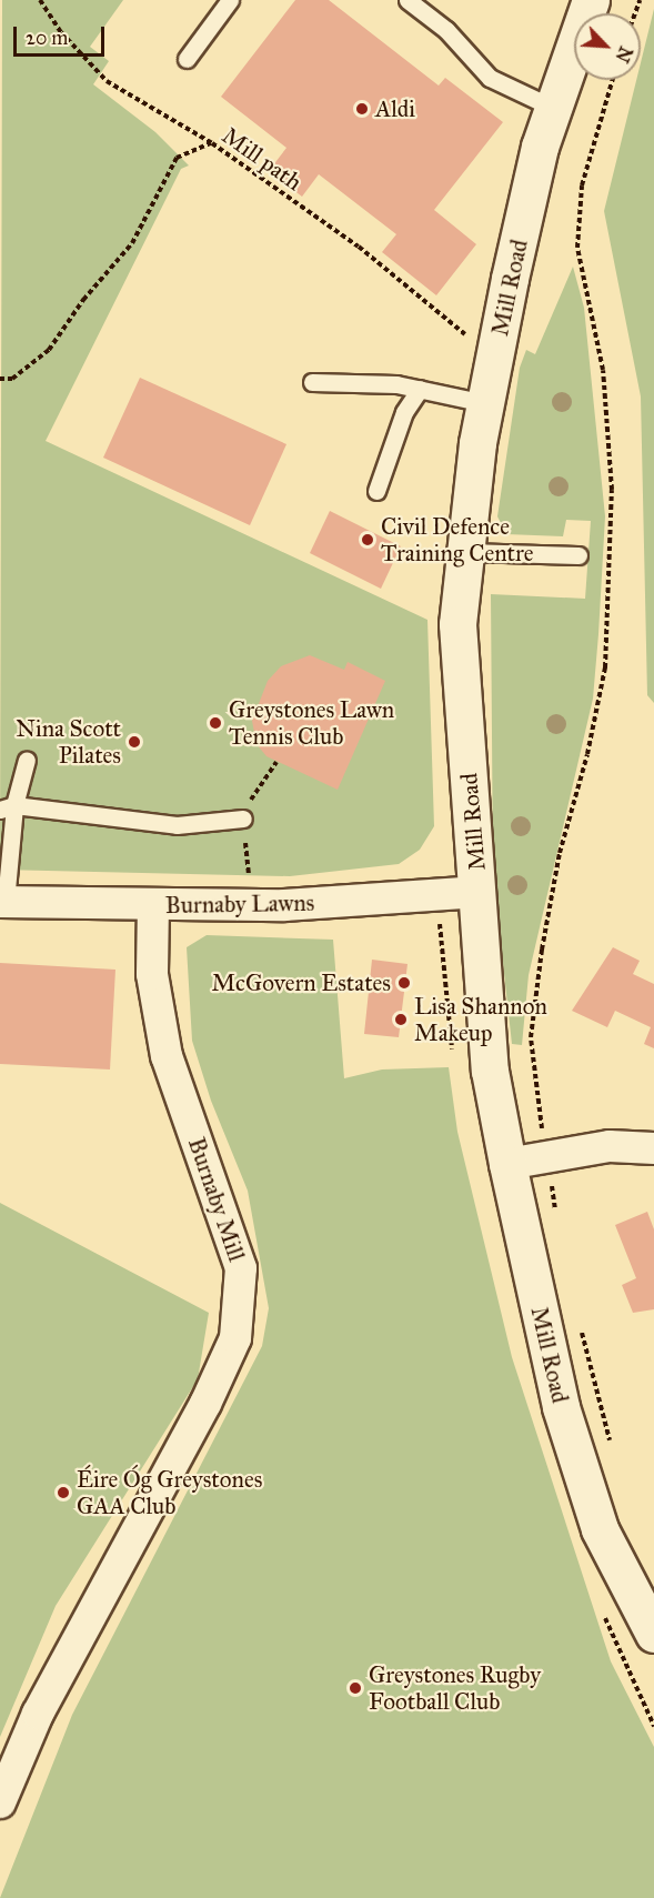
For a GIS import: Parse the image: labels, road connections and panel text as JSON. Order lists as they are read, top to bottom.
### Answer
{
  "streets": {
    "main road": ["Mill Road"],
    "street": ["Burnaby Lawns", "Burnaby Mill"],
    "path": ["Mill path"]
  },
  "crossings": [
    ["Mill Road", "Burnaby Lawns"],
    ["Burnaby Lawns", "Burnaby Mill"]
  ],
  "places": [
    "Aldi",
    "Civil Defence Training Centre",
    "Greystones Lawn Tennis Club",
    "Nina Scott Pilates",
    "McGovern Estates",
    "Lisa Shannon Makeup",
    "Éire Óg Greystones GAA Club",
    "Greystones Rugby Football Club"
  ],
  "scale_bar": "20 m",
  "north": "bottom right"
}
